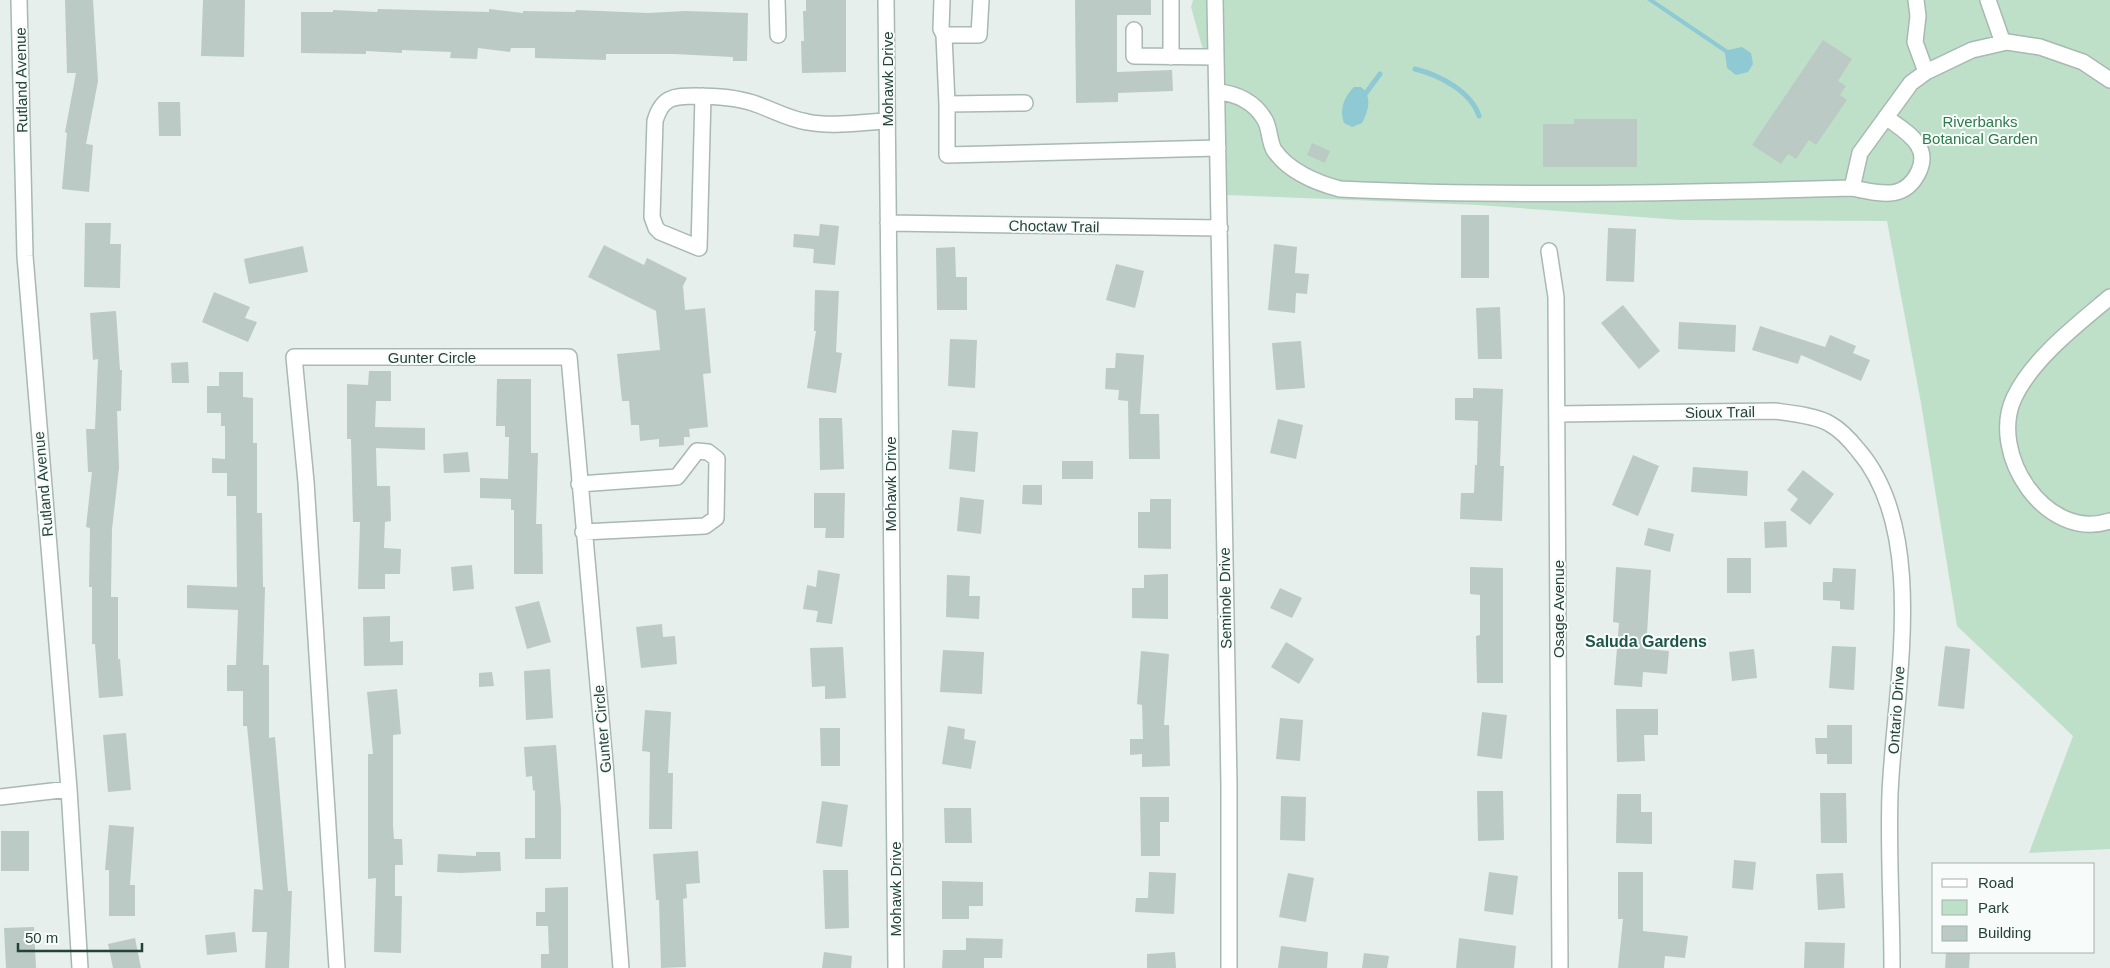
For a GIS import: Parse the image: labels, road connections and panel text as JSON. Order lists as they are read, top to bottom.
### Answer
{
  "streets": {
    "street": [
      "Mohawk Drive",
      "Rutland Avenue",
      "Choctaw Trail",
      "Gunter Circle",
      "Sioux Trail",
      "Seminole Drive",
      "Osage Avenue",
      "Ontario Drive"
    ]
  },
  "crossings": [
    ["Mohawk Drive", "Choctaw Trail"],
    ["Choctaw Trail", "Seminole Drive"],
    ["Sioux Trail", "Osage Avenue"],
    ["Sioux Trail", "Ontario Drive"]
  ],
  "districts": ["Saluda Gardens"],
  "parks": ["Riverbanks Botanical Garden"],
  "legend": ["Road", "Park", "Building"],
  "scale_bar": "50 m"
}
